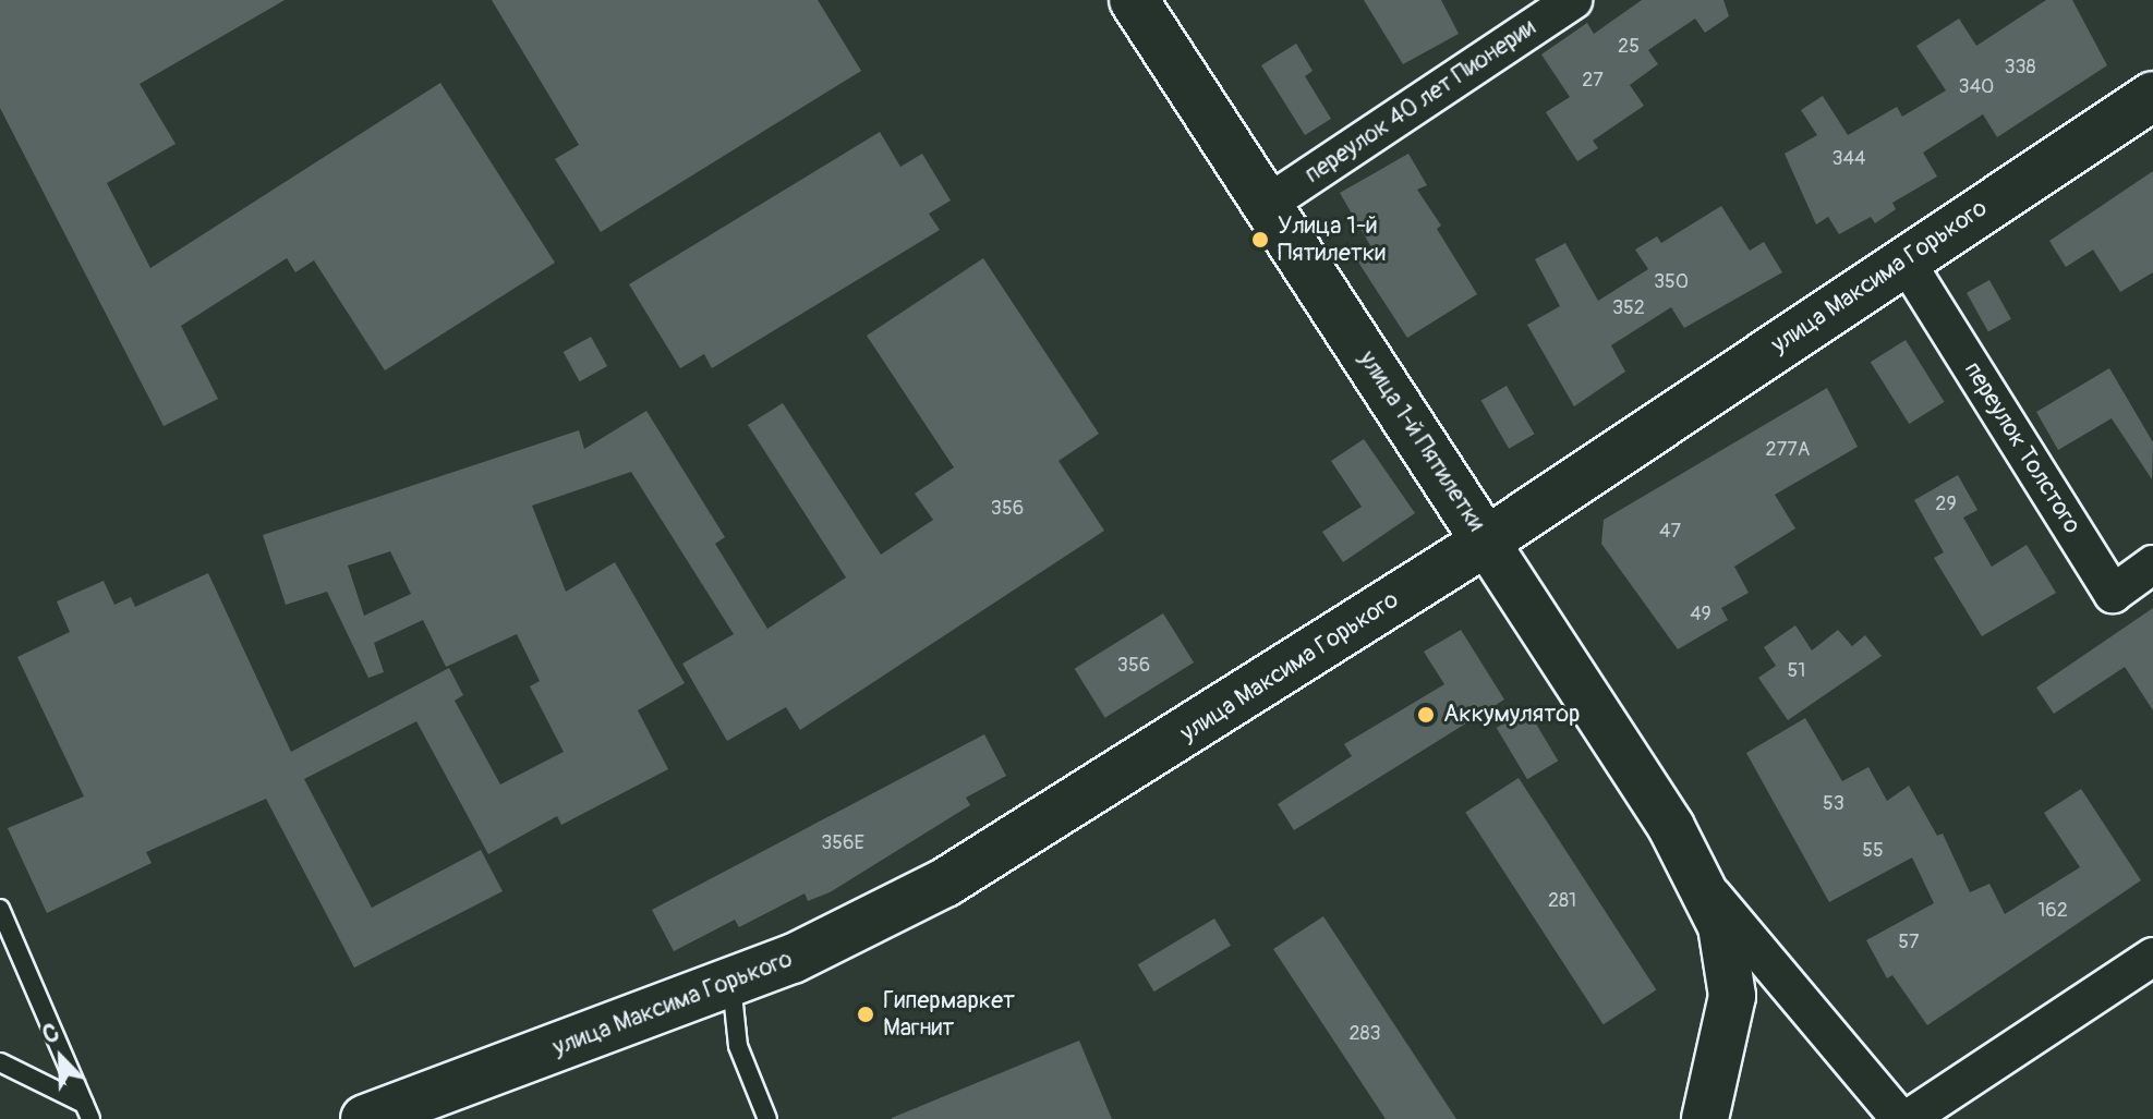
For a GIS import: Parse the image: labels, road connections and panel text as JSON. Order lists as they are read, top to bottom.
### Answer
{
  "streets": {
    "main road": ["улица Максима Горького", "улица 1-й Пятилетки"],
    "street": ["переулок 40 лет Пионерии", "переулок Толстого"]
  },
  "crossings": [
    ["переулок 40 лет Пионерии", "улица 1-й Пятилетки"],
    ["улица Максима Горького", "улица 1-й Пятилетки"],
    ["улица Максима Горького", "переулок Толстого"]
  ],
  "places": ["Улица 1-й Пятилетки", "Аккумулятор", "Гипермаркет Магнит"],
  "house_numbers": [
    "25",
    "338",
    "27",
    "340",
    "344",
    "350",
    "352",
    "277А",
    "29",
    "356",
    "47",
    "49",
    "356",
    "51",
    "53",
    "356Е",
    "55",
    "281",
    "162",
    "57",
    "283"
  ],
  "north": "top left"
}
